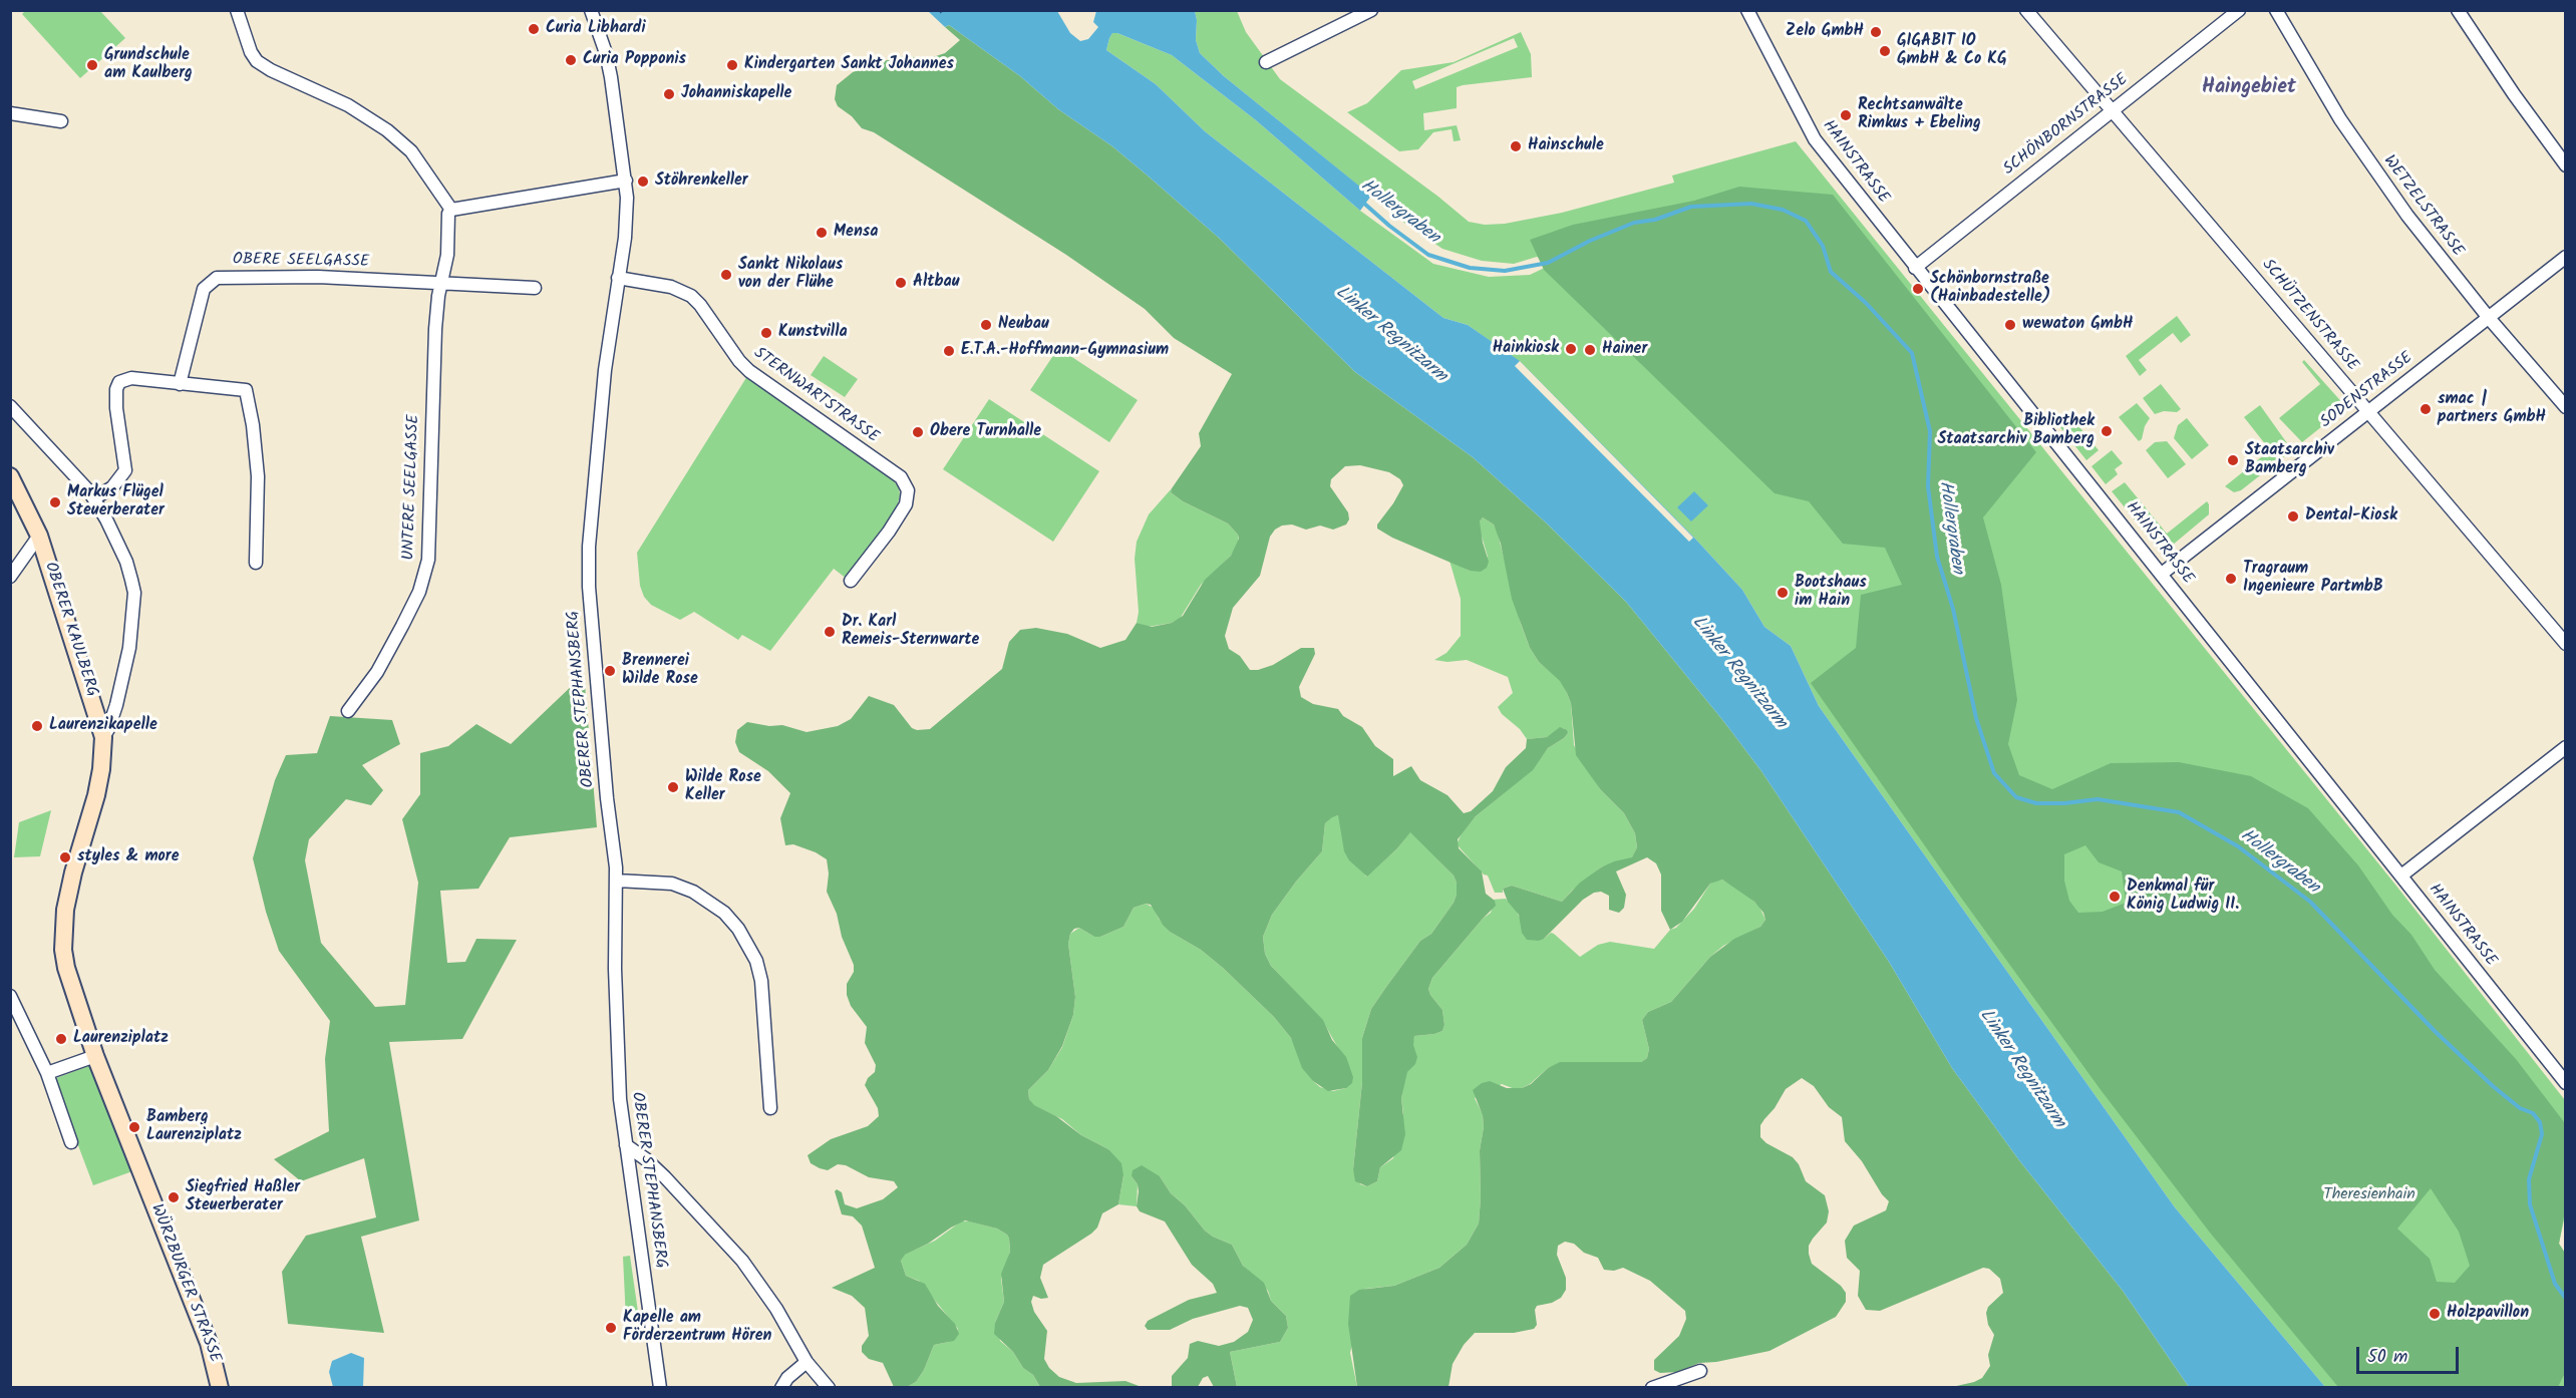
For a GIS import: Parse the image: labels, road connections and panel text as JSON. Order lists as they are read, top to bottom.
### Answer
{
  "streets": {
    "street": [
      "SCHÖNBORNSTRASSE",
      "HAINSTRASSE",
      "WETZELSTRASSE",
      "OBERE SEELGASSE",
      "SCHÜTZENSTRASSE",
      "SODENSTRASSE",
      "STERNWARTSTRASSE",
      "UNTERE SEELGASSE",
      "OBERER KAULBERG",
      "OBERER STEPHANSBERG",
      "WÜRZBURGER STRASSE"
    ]
  },
  "crossings": [
    ["SCHÖNBORNSTRASSE", "HAINSTRASSE"],
    ["SCHÖNBORNSTRASSE", "SCHÜTZENSTRASSE"],
    ["HAINSTRASSE", "SODENSTRASSE"],
    ["WETZELSTRASSE", "SODENSTRASSE"],
    ["OBERE SEELGASSE", "UNTERE SEELGASSE"],
    ["SCHÜTZENSTRASSE", "SODENSTRASSE"],
    ["STERNWARTSTRASSE", "OBERER STEPHANSBERG"],
    ["OBERER KAULBERG", "WÜRZBURGER STRASSE"]
  ],
  "districts": ["Haingebiet"],
  "water": ["Hollergraben", "Linker Regnitzarm"],
  "parks": ["Theresienhain"],
  "places": [
    "Curia Libhardi",
    "Zelo GmbH",
    "GIGABIT IO GmbH & Co KG",
    "Curia Popponis",
    "Grundschule am Kaulberg",
    "Kindergarten Sankt Johannes",
    "Johanniskapelle",
    "Rechtsanwälte Rimkus + Ebeling",
    "Hainschule",
    "Stöhrenkeller",
    "Mensa",
    "Sankt Nikolaus von der Flühe",
    "Altbau",
    "Schönbornstraße (Hainbadestelle)",
    "Neubau",
    "wewaton GmbH",
    "Kunstvilla",
    "Hainkiosk",
    "Hainer",
    "E.T.A.-Hoffmann-Gymnasium",
    "smac | partners GmbH",
    "Bibliothek Staatsarchiv Bamberg",
    "Obere Turnhalle",
    "Staatsarchiv Bamberg",
    "Markus Flügel Steuerberater",
    "Dental-Kiosk",
    "Tragraum Ingenieure PartmbB",
    "Bootshaus im Hain",
    "Dr. Karl Remeis-Sternwarte",
    "Brennerei Wilde Rose",
    "Laurenzikapelle",
    "Wilde Rose Keller",
    "styles & more",
    "Denkmal für König Ludwig II.",
    "Laurenziplatz",
    "Bamberg Laurenziplatz",
    "Siegfried Haßler Steuerberater",
    "Holzpavillon",
    "Kapelle am Förderzentrum Hören"
  ],
  "scale_bar": "50 m"
}
